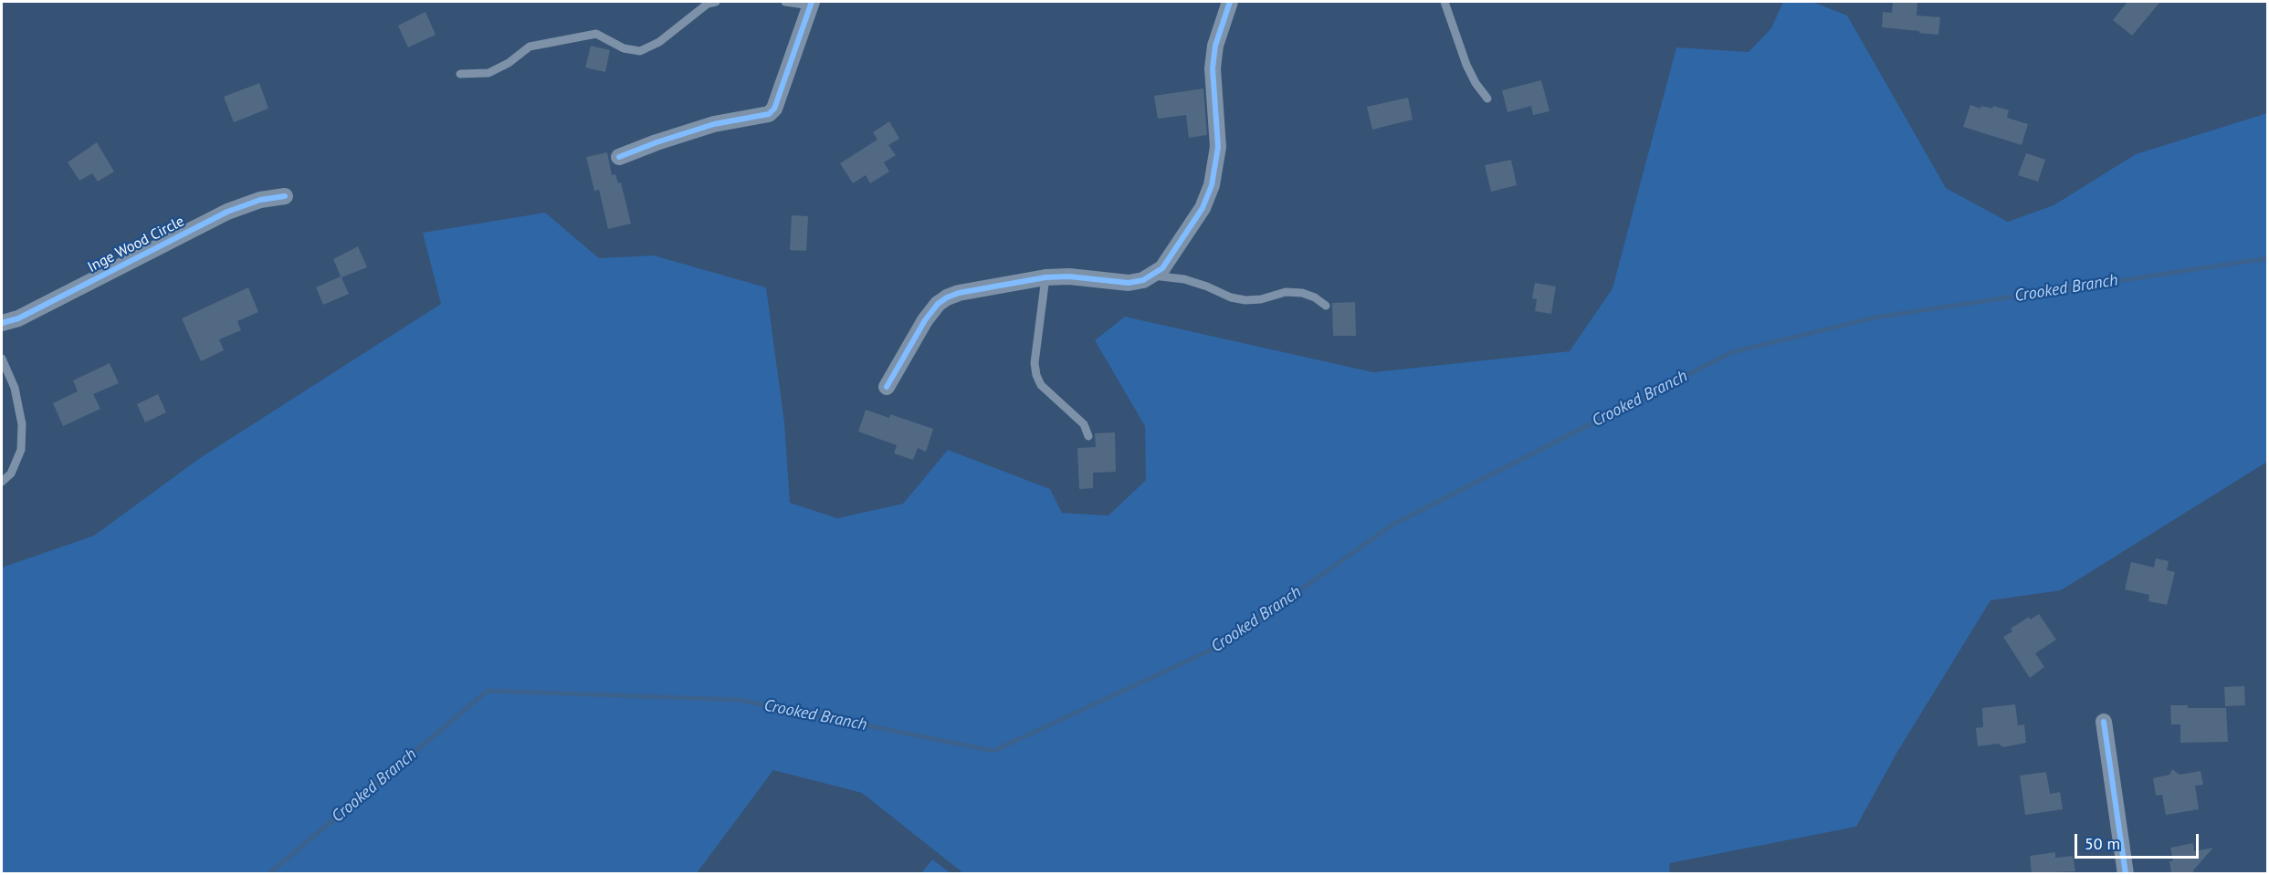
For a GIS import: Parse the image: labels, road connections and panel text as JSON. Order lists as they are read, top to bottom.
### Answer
{
  "streets": {
    "street": ["Inge Wood Circle"]
  },
  "water": ["Crooked Branch"],
  "scale_bar": "50 m"
}
